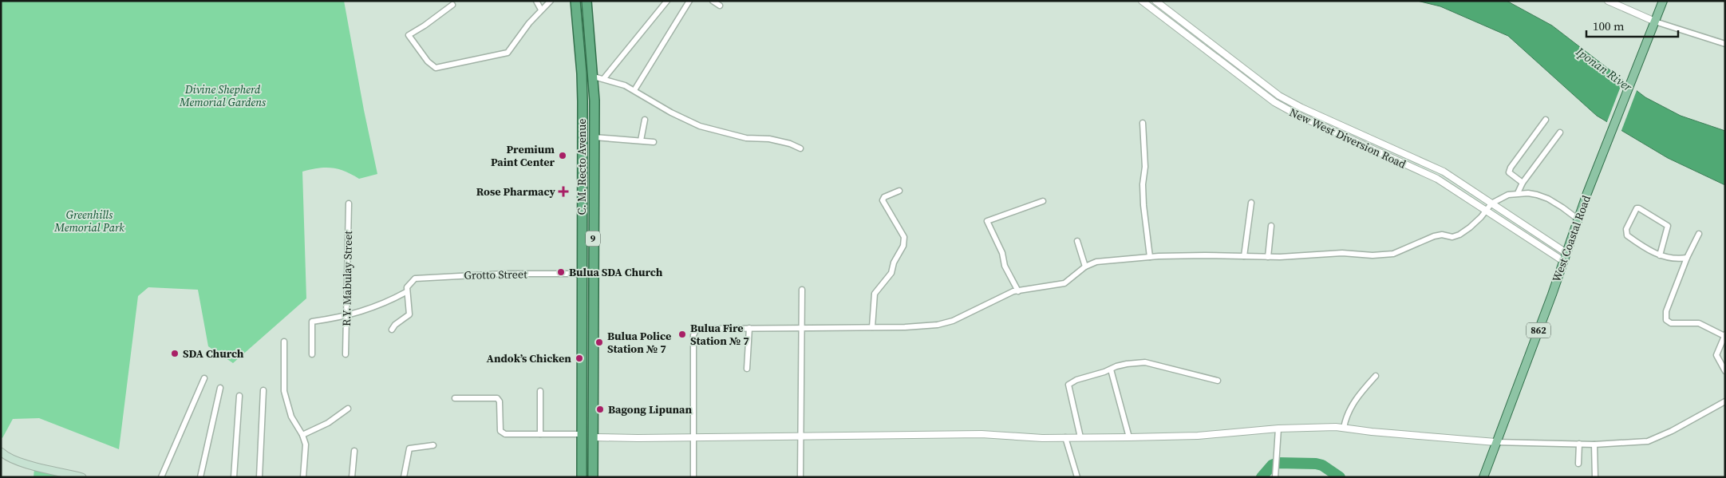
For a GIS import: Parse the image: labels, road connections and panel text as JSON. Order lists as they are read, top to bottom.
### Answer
{
  "streets": {
    "highway": ["C. M. Recto Avenue", "9"],
    "main road": ["West Coastal Road", "862"],
    "street": ["New West Diversion Road", "Grotto Street", "R.Y. Mabulay Street"]
  },
  "crossings": [
    ["New West Diversion Road", "West Coastal Road"],
    ["C. M. Recto Avenue", "Grotto Street"]
  ],
  "water": ["Iponan River"],
  "parks": ["Divine Shepherd Memorial Gardens", "Greenhills Memorial Park"],
  "places": {
    "other": [
      "Premium Paint Center",
      "Bulua SDA Church",
      "Bulua Fire Station № 7",
      "Bulua Police Station № 7",
      "SDA Church",
      "Andok’s Chicken",
      "Bagong Lipunan"
    ],
    "health": ["Rose Pharmacy"]
  },
  "scale_bar": "100 m"
}
